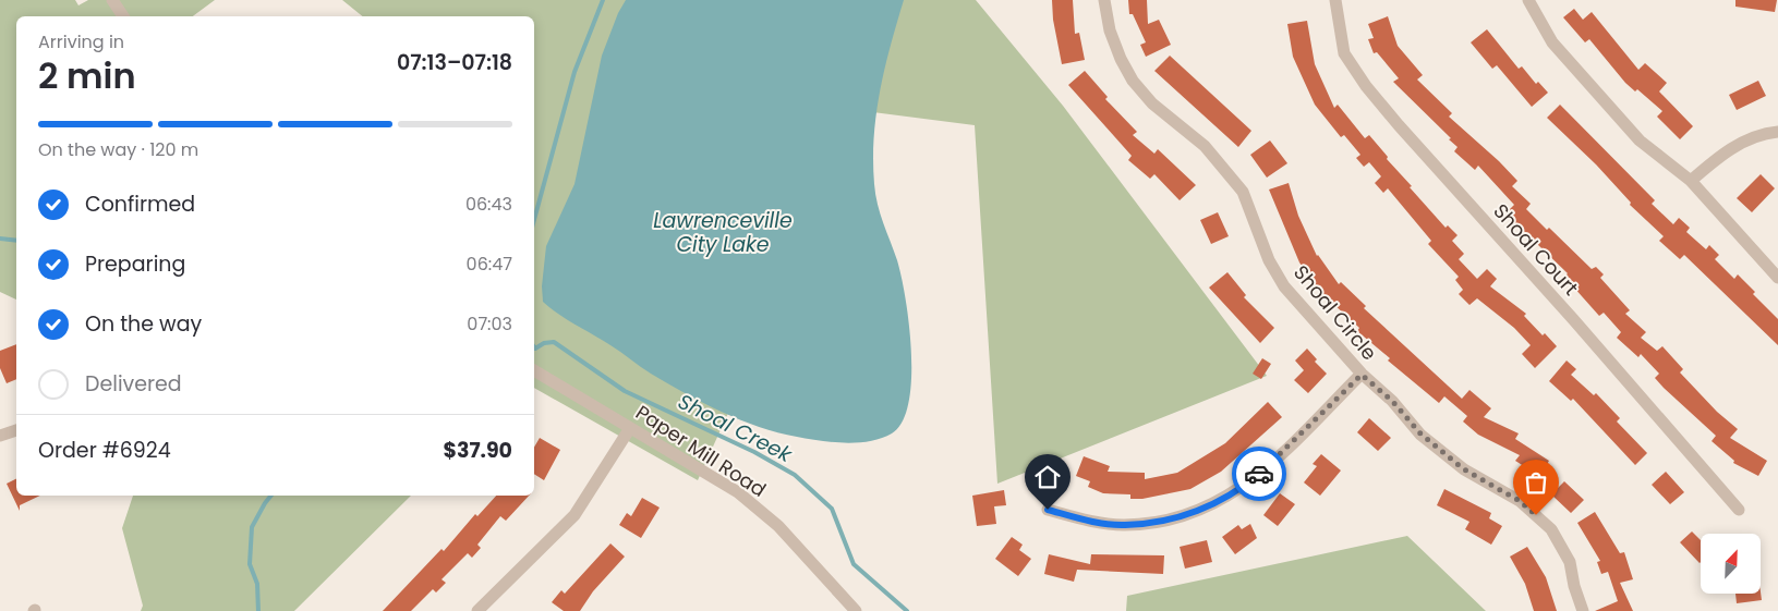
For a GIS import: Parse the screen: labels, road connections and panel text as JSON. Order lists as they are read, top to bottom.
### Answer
{
  "streets": {
    "street": ["Shoal Court", "Shoal Circle", "Paper Mill Road"]
  },
  "water": ["Lawrenceville City Lake", "Shoal Creek"],
  "north": "top right",
  "page": {
    "heading": ["2 min", "Arriving in", "07:13–07:18"],
    "panel": ["Order #6924", "$37.90"],
    "bar": "On the way · 120 m",
    "list": [
      ["Confirmed", "06:43"],
      ["Preparing", "06:47"],
      ["On the way", "07:03"],
      "Delivered"
    ]
  }
}
